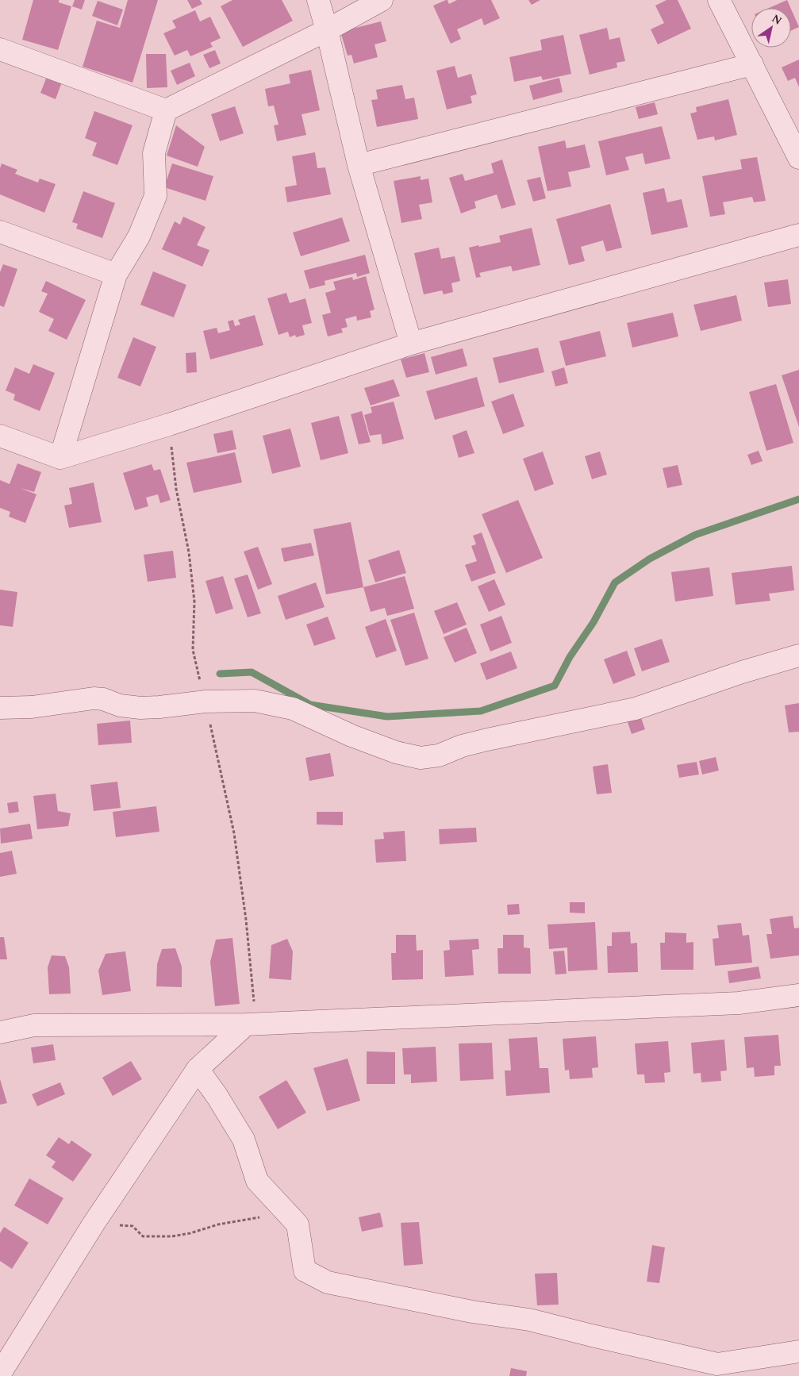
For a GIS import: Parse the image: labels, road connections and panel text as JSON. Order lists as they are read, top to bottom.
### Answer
{
  "north": "top right"
}
